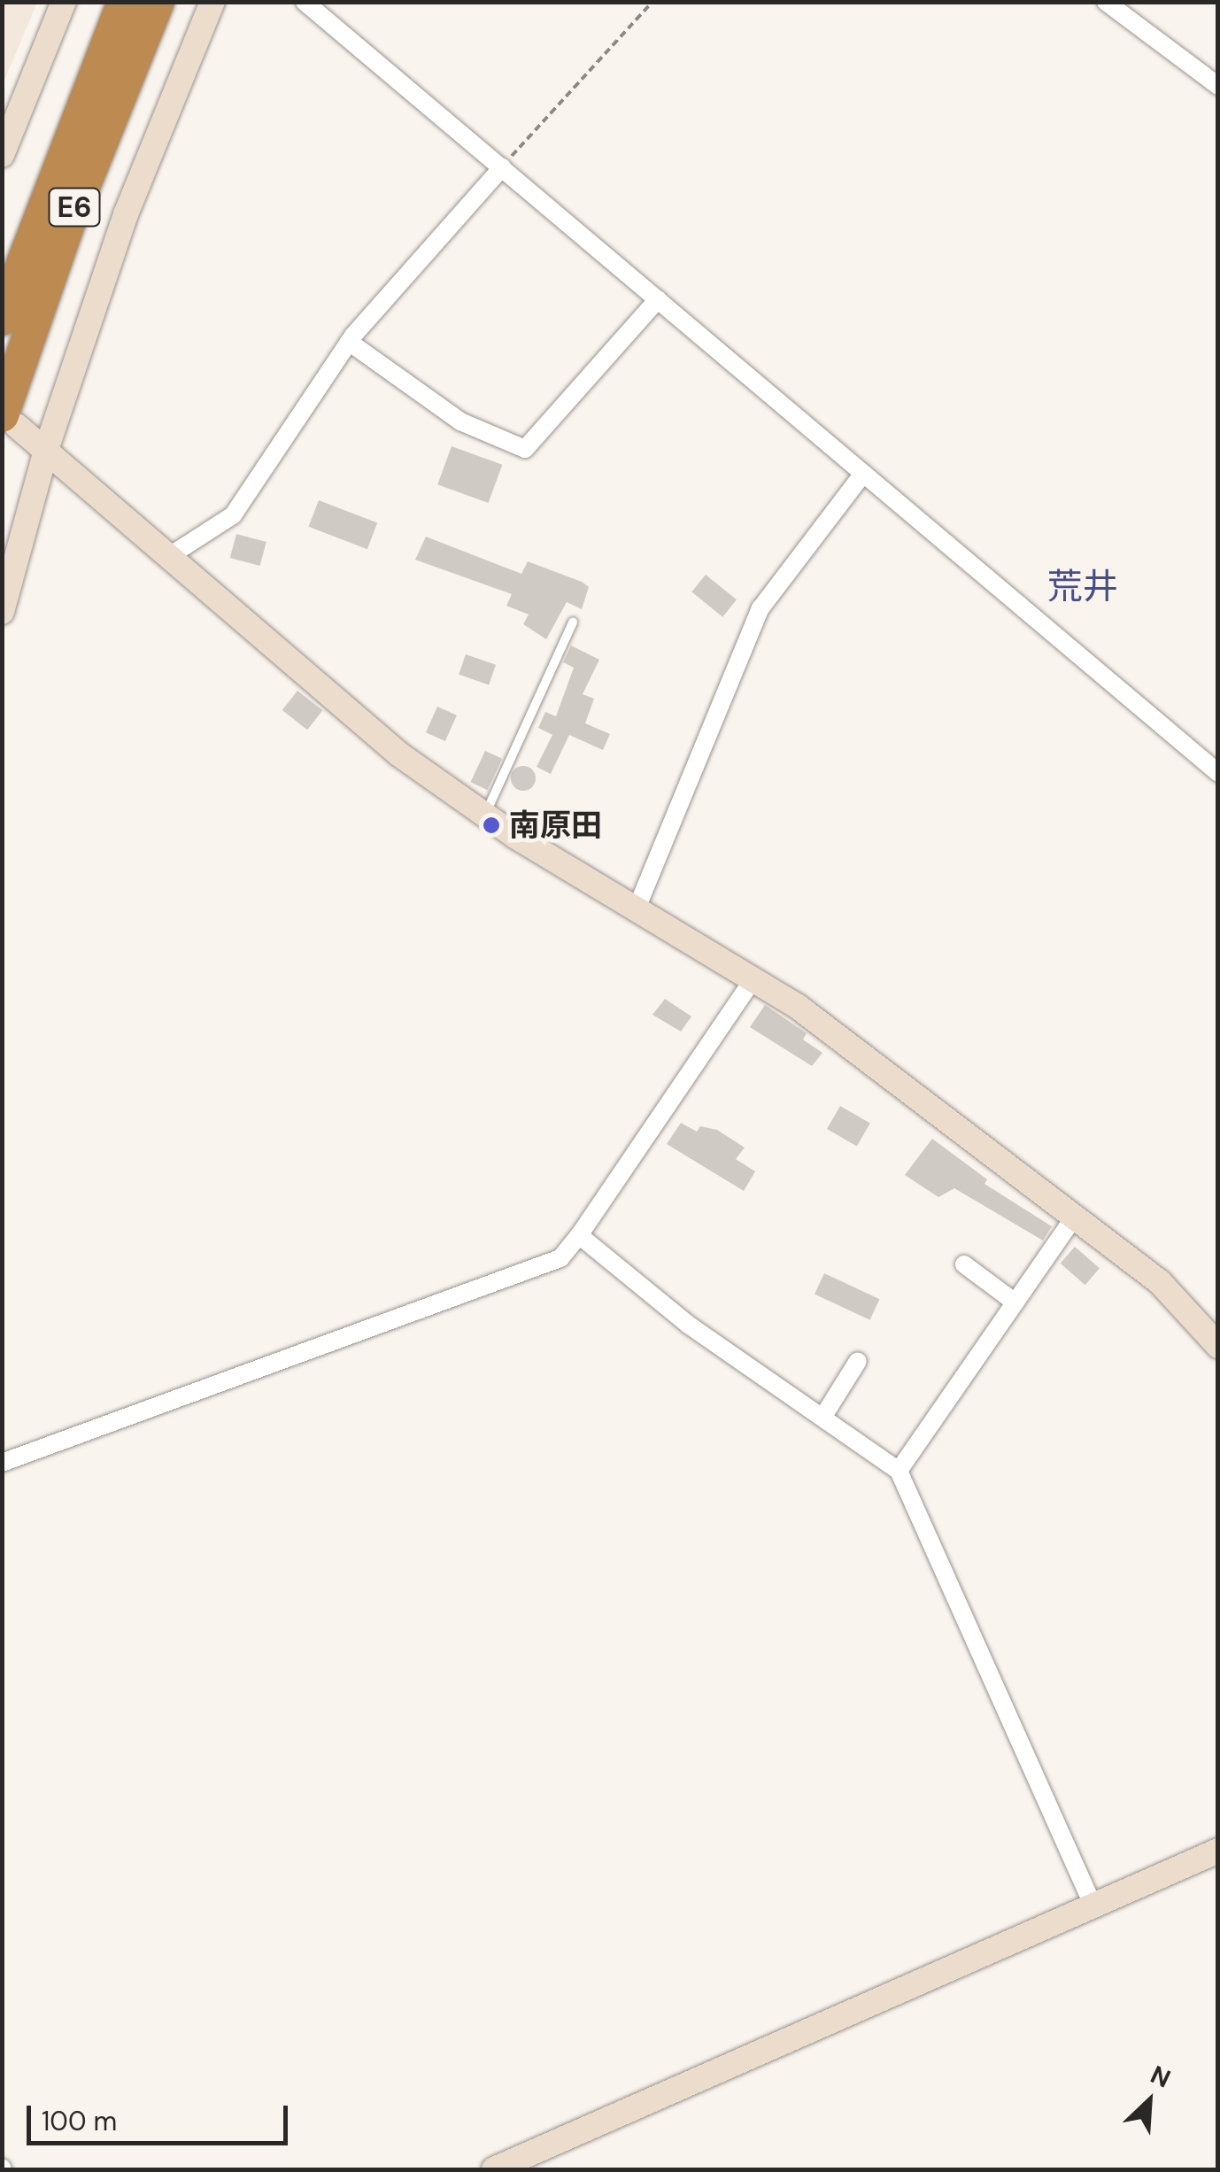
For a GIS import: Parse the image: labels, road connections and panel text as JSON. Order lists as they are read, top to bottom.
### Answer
{
  "streets": {
    "highway": ["E6"]
  },
  "districts": ["荒井"],
  "places": ["南原田"],
  "scale_bar": "100 m",
  "north": "top right"
}
